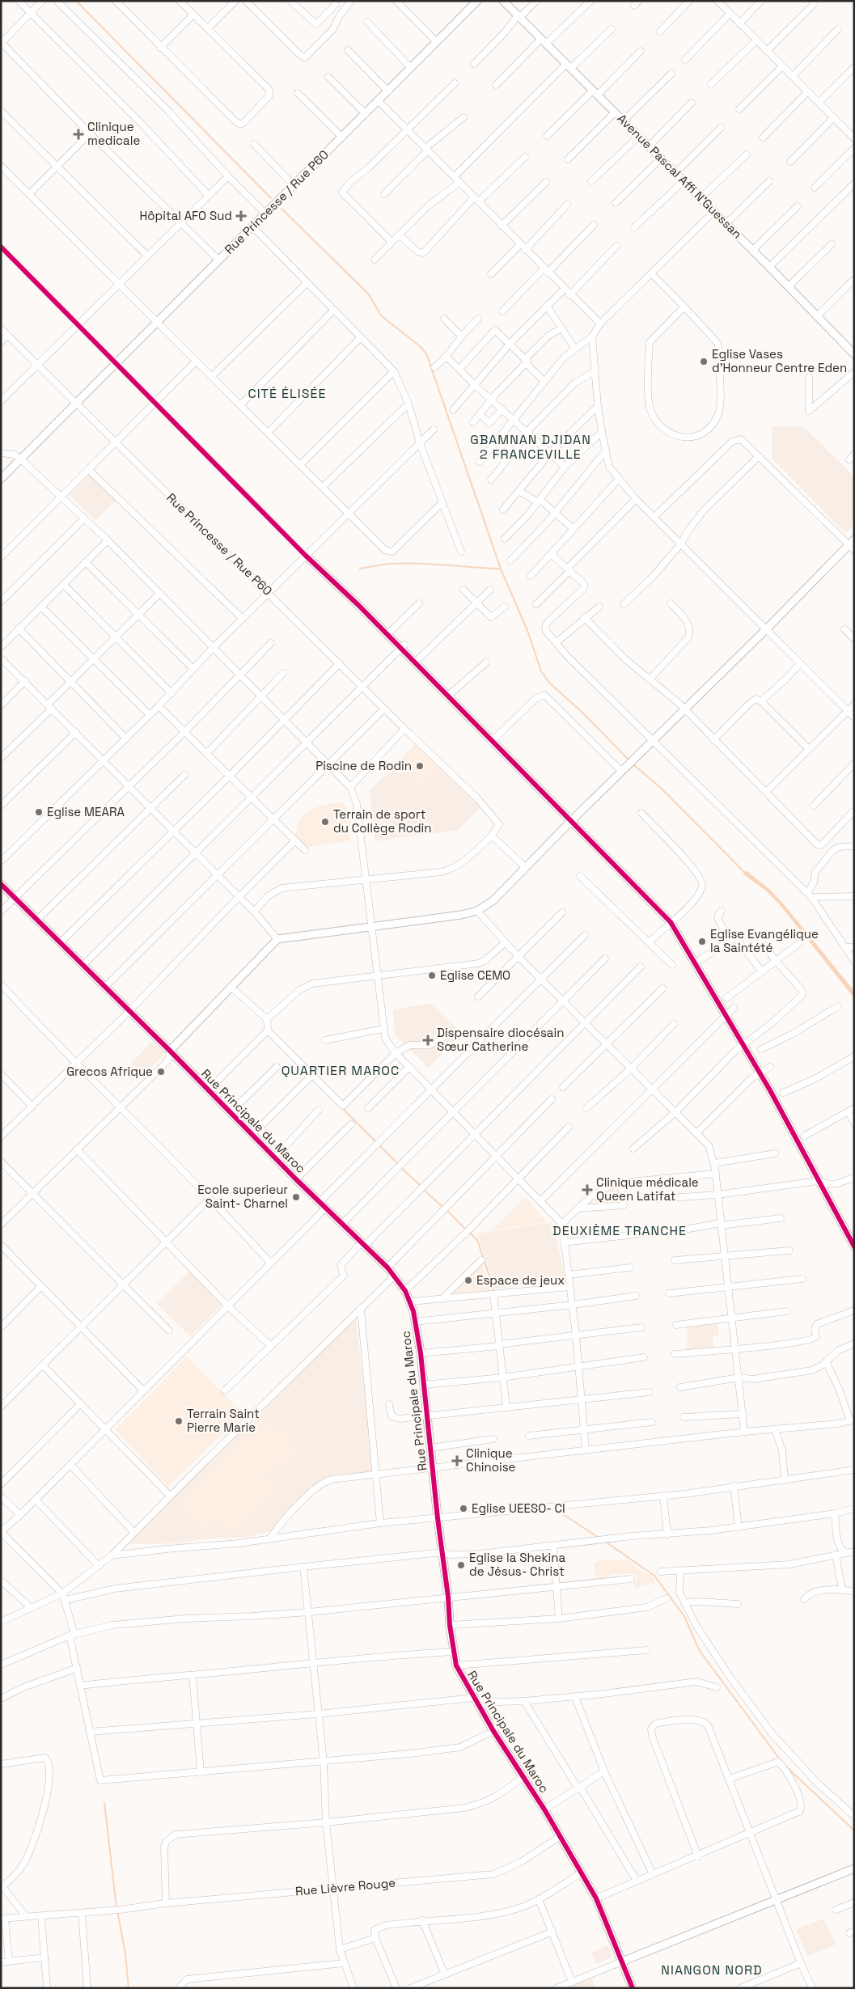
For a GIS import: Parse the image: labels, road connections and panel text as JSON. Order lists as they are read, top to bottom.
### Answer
{
  "streets": {
    "street": [
      "Avenue Pascal Affi N'Guessan",
      "Rue Princesse / Rue P60",
      "Rue Principale du Maroc",
      "Rue Lièvre Rouge"
    ]
  },
  "crossings": [
    ["Rue Principale du Maroc", "Rue Lièvre Rouge"]
  ],
  "districts": [
    "CITÉ ÉLISÉE",
    "GBAMNAN DJIDAN 2 FRANCEVILLE",
    "QUARTIER MAROC",
    "DEUXIÈME TRANCHE",
    "NIANGON NORD"
  ],
  "places": {
    "health": [
      "Clinique medicale",
      "Hôpital AFO Sud",
      "Dispensaire diocésain Sœur Catherine",
      "Clinique médicale Queen Latifat",
      "Clinique Chinoise"
    ],
    "other": [
      "Eglise Vases d'Honneur Centre Eden",
      "Piscine de Rodin",
      "Eglise MEARA",
      "Terrain de sport du Collège Rodin",
      "Eglise Evangélique la Saintété",
      "Eglise CEMO",
      "Grecos Afrique",
      "Ecole superieur Saint- Charnel",
      "Espace de jeux",
      "Terrain Saint Pierre Marie",
      "Eglise UEESO- CI",
      "Eglise la Shekina de Jésus- Christ"
    ]
  }
}
